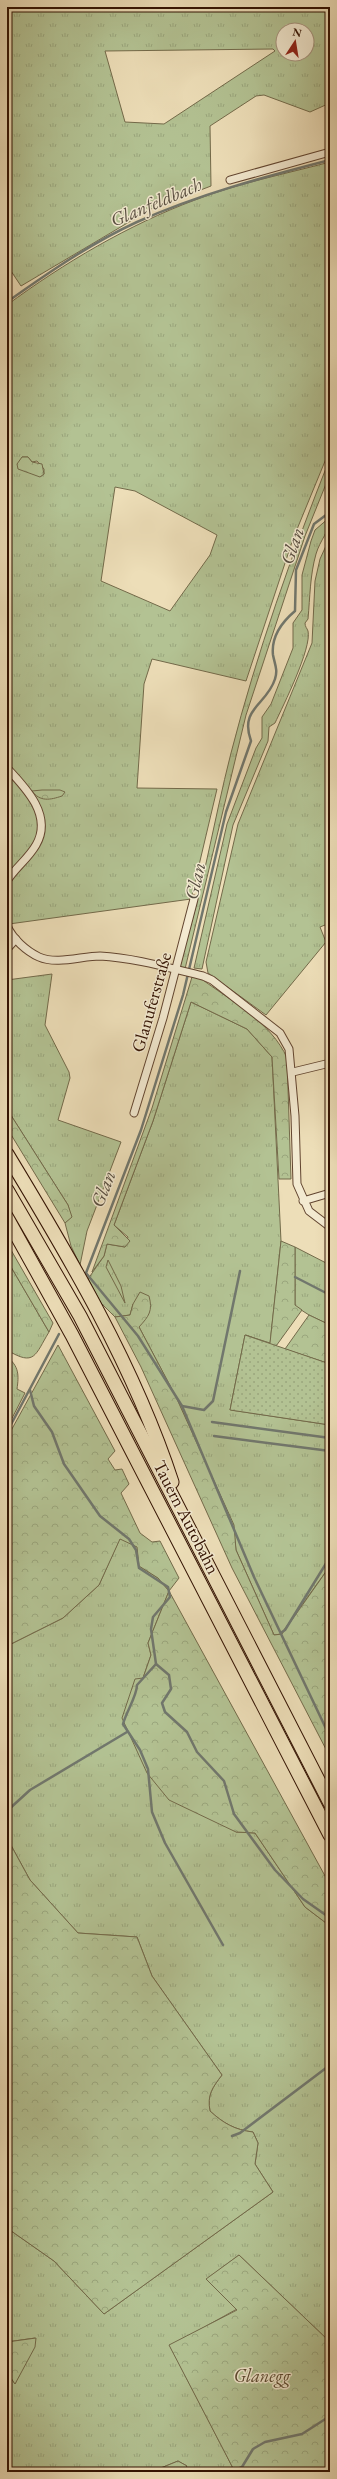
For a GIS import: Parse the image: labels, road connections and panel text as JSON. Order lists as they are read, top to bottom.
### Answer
{
  "streets": {
    "highway": ["Tauern Autobahn"],
    "street": ["Glanuferstraße"]
  },
  "water": ["Glanfeldbach", "Glan"],
  "parks": ["Glanegg"],
  "north": "top"
}
